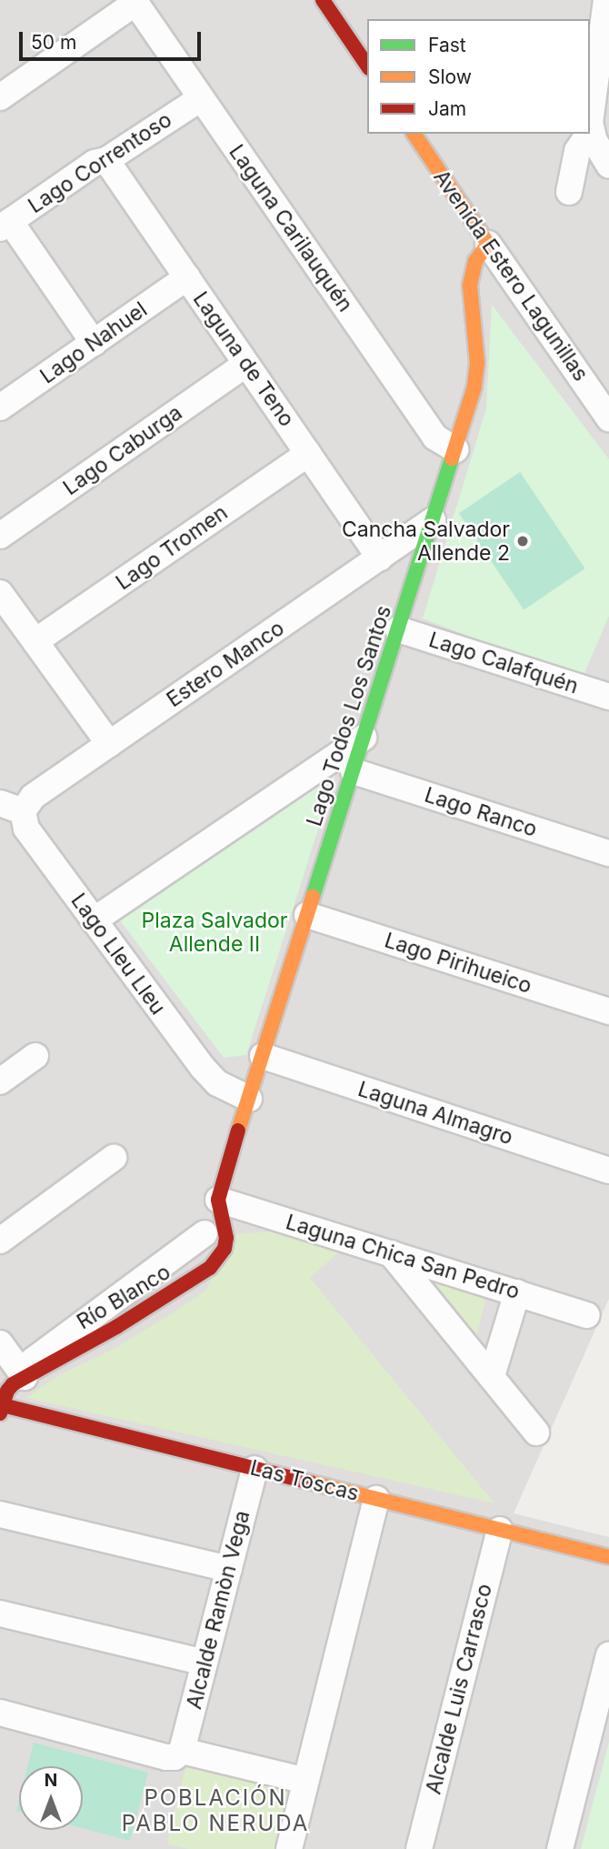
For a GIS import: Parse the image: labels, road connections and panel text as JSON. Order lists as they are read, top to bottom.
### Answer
{
  "streets": {
    "street": [
      "Lago Correntoso",
      "Laguna Carilauquén",
      "Avenida Estero Lagunillas",
      "Lago Nahuel",
      "Laguna de Teno",
      "Lago Caburga",
      "Lago Tromen",
      "Lago Calafquén",
      "Estero Manco",
      "Lago Todos Los Santos",
      "Lago Ranco",
      "Lago Lleu Lleu",
      "Lago Pirihueico",
      "Laguna Almagro",
      "Laguna Chica San Pedro",
      "Río Blanco",
      "Las Toscas",
      "Alcalde Ramòn Vega",
      "Alcalde Luis Carrasco"
    ]
  },
  "crossings": [
    ["Lago Correntoso", "Laguna Carilauquén"],
    ["Lago Correntoso", "Laguna de Teno"],
    ["Laguna Carilauquén", "Lago Todos Los Santos"],
    ["Avenida Estero Lagunillas", "Lago Todos Los Santos"],
    ["Lago Nahuel", "Laguna de Teno"],
    ["Laguna de Teno", "Lago Caburga"],
    ["Laguna de Teno", "Lago Tromen"],
    ["Laguna de Teno", "Estero Manco"],
    ["Lago Calafquén", "Lago Todos Los Santos"],
    ["Estero Manco", "Lago Todos Los Santos"],
    ["Estero Manco", "Lago Lleu Lleu"],
    ["Lago Todos Los Santos", "Lago Ranco"],
    ["Lago Todos Los Santos", "Lago Lleu Lleu"],
    ["Lago Todos Los Santos", "Lago Pirihueico"],
    ["Lago Todos Los Santos", "Laguna Almagro"],
    ["Lago Todos Los Santos", "Laguna Chica San Pedro"],
    ["Lago Todos Los Santos", "Río Blanco"],
    ["Laguna Chica San Pedro", "Río Blanco"],
    ["Río Blanco", "Las Toscas"],
    ["Las Toscas", "Alcalde Ramòn Vega"],
    ["Las Toscas", "Alcalde Luis Carrasco"]
  ],
  "districts": ["POBLACIÓN PABLO NERUDA"],
  "parks": ["Plaza Salvador Allende II"],
  "places": ["Cancha Salvador Allende 2"],
  "legend": ["Fast", "Slow", "Jam"],
  "scale_bar": "50 m",
  "north": "top"
}
